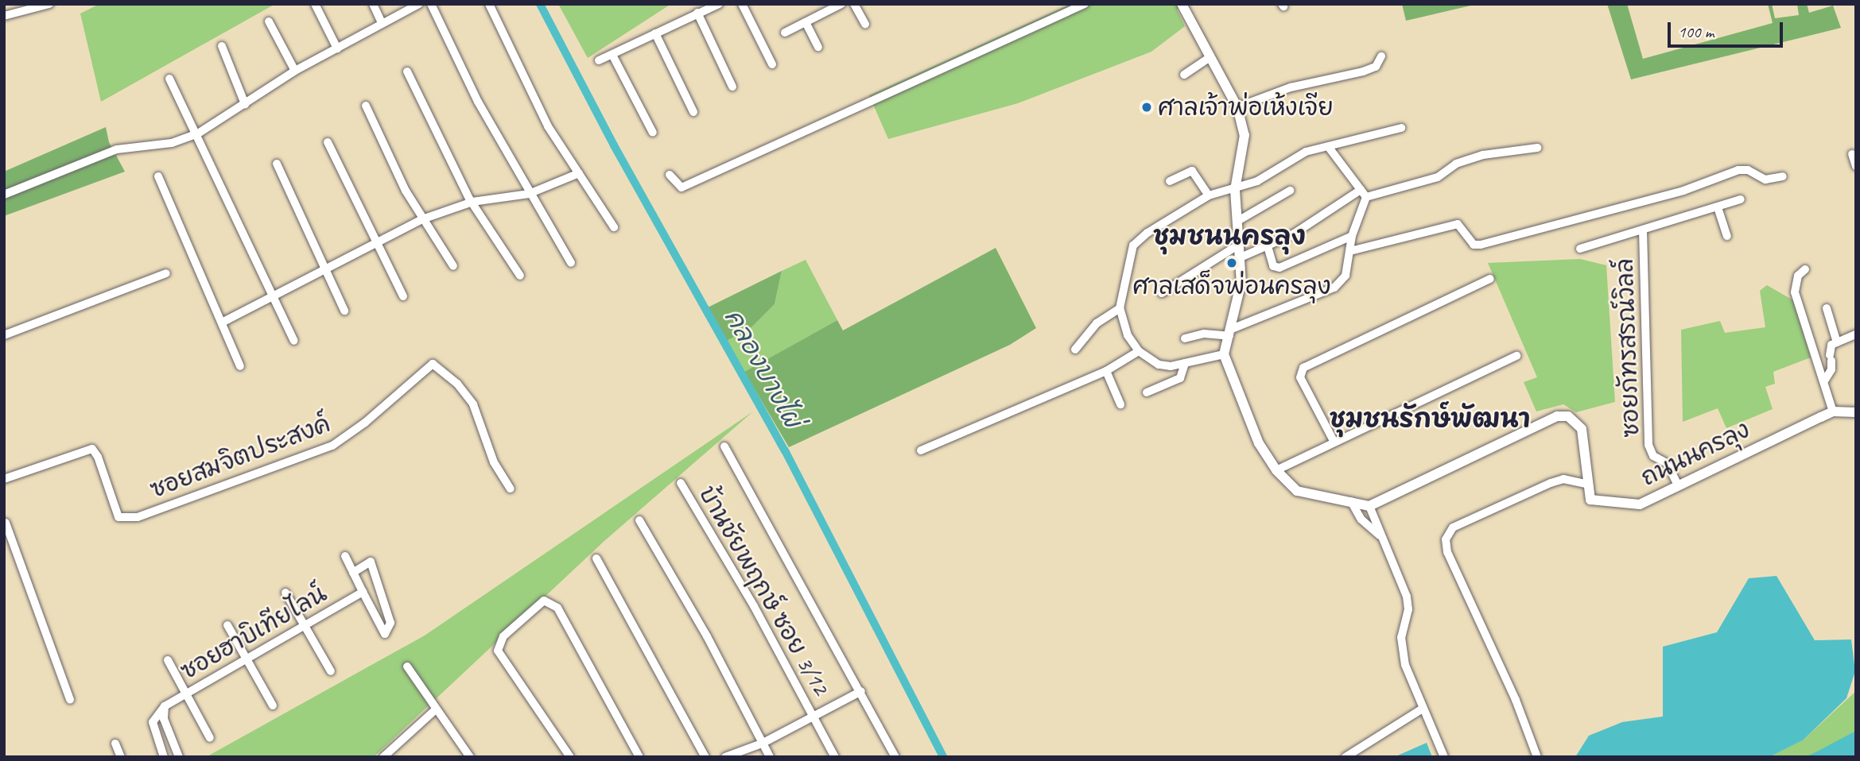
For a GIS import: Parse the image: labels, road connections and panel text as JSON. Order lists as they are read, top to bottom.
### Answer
{
  "streets": {
    "street": [
      "ซอยภัทรสรณ์วิลล์",
      "ถนนนครลุง",
      "ซอยสมจิตประสงค์",
      "บ้านชัยพฤกษ์ ซอย 3/12",
      "ซอยฮาบิเทียไลน์"
    ]
  },
  "crossings": [
    ["ซอยภัทรสรณ์วิลล์", "ถนนนครลุง"]
  ],
  "districts": ["ชุมชนนครลุง", "ชุมชนรักษ์พัฒนา"],
  "water": ["คลองบางไผ่"],
  "places": ["ศาลเจ้าพ่อเห้งเจีย", "ศาลเสด็จพ่อนครลุง"],
  "scale_bar": "100 m"
}
